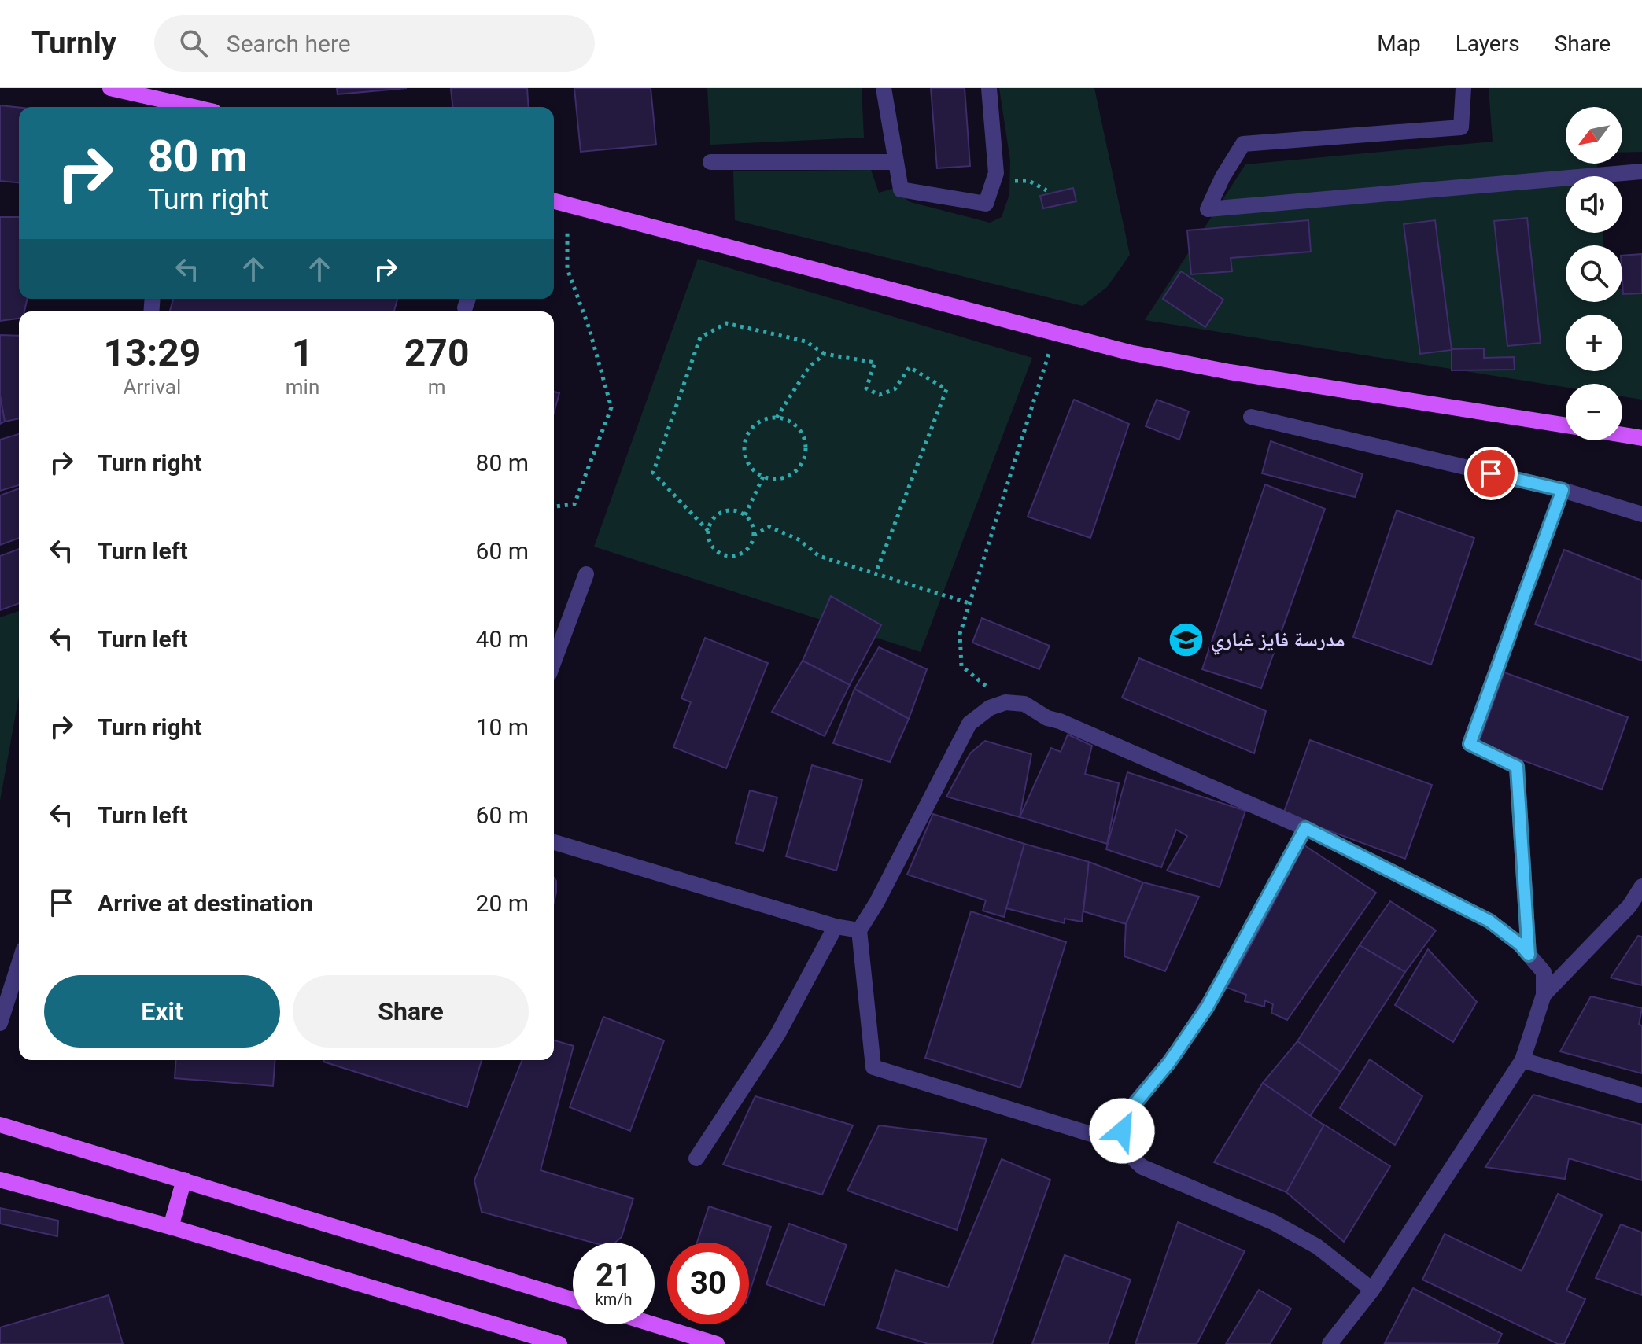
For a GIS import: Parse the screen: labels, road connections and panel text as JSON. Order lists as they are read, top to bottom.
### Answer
{
  "places": {
    "school or university": ["مدرسة فايز غباري"]
  },
  "north": "bottom left",
  "page": {
    "header": "Turnly",
    "search": "Search here",
    "nav": ["Map", "Layers", "Share"],
    "map_buttons": ["+", "−"],
    "turn": ["80 m", "Turn right"],
    "eta": [
      "13:29",
      "Arrival",
      "1",
      "min",
      "270",
      "m"
    ],
    "list": [
      {
        "name": "Turn right",
        "value": "80 m"
      },
      {
        "name": "Turn left",
        "value": "60 m"
      },
      {
        "name": "Turn left",
        "value": "40 m"
      },
      {
        "name": "Turn right",
        "value": "10 m"
      },
      {
        "name": "Turn left",
        "value": "60 m"
      },
      {
        "name": "Arrive at destination",
        "value": "20 m"
      }
    ],
    "buttons": ["Exit", "Share"],
    "speed": "21 km/h",
    "limit": "30"
  }
}
